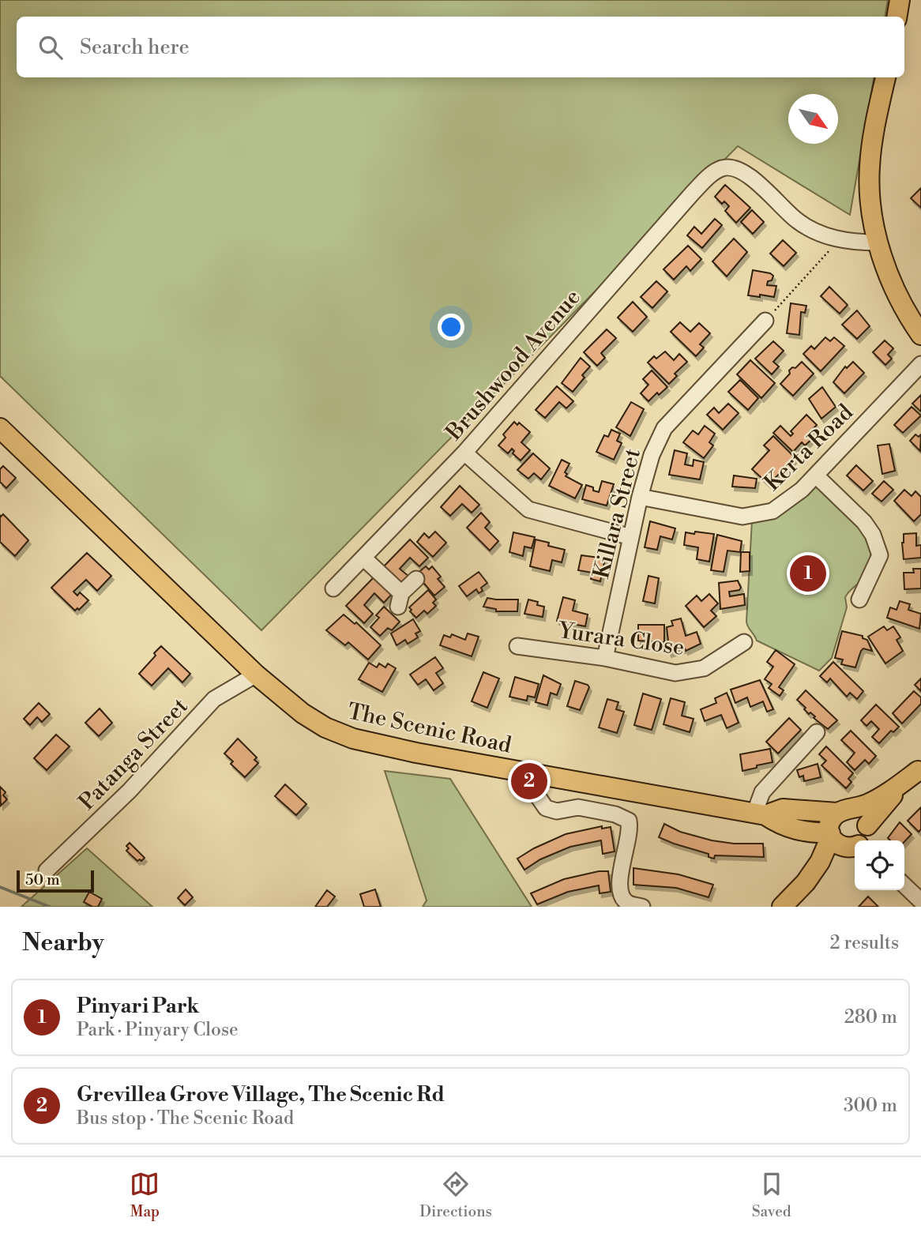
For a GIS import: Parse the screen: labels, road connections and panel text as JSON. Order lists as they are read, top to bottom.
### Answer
{
  "streets": {
    "main road": ["The Scenic Road"],
    "street": [
      "Brushwood Avenue",
      "Kerta Road",
      "Killara Street",
      "Yurara Close",
      "Patanga Street"
    ]
  },
  "crossings": [
    ["Kerta Road", "Killara Street"],
    ["Killara Street", "Yurara Close"],
    ["The Scenic Road", "Patanga Street"]
  ],
  "scale_bar": "50 m",
  "north": "bottom right",
  "page": {
    "search": "Search here",
    "pins": ["1", "2"],
    "scale": "50 m",
    "heading": ["Nearby", "2 results"],
    "list": [
      {
        "mark": "1",
        "name": "Pinyari Park",
        "note": "Park · Pinyary Close",
        "value": "280 m"
      },
      {
        "mark": "2",
        "name": "Grevillea Grove Village, The Scenic Rd",
        "note": "Bus stop · The Scenic Road",
        "value": "300 m"
      }
    ],
    "nav": ["Map", "Directions", "Saved"]
  }
}
